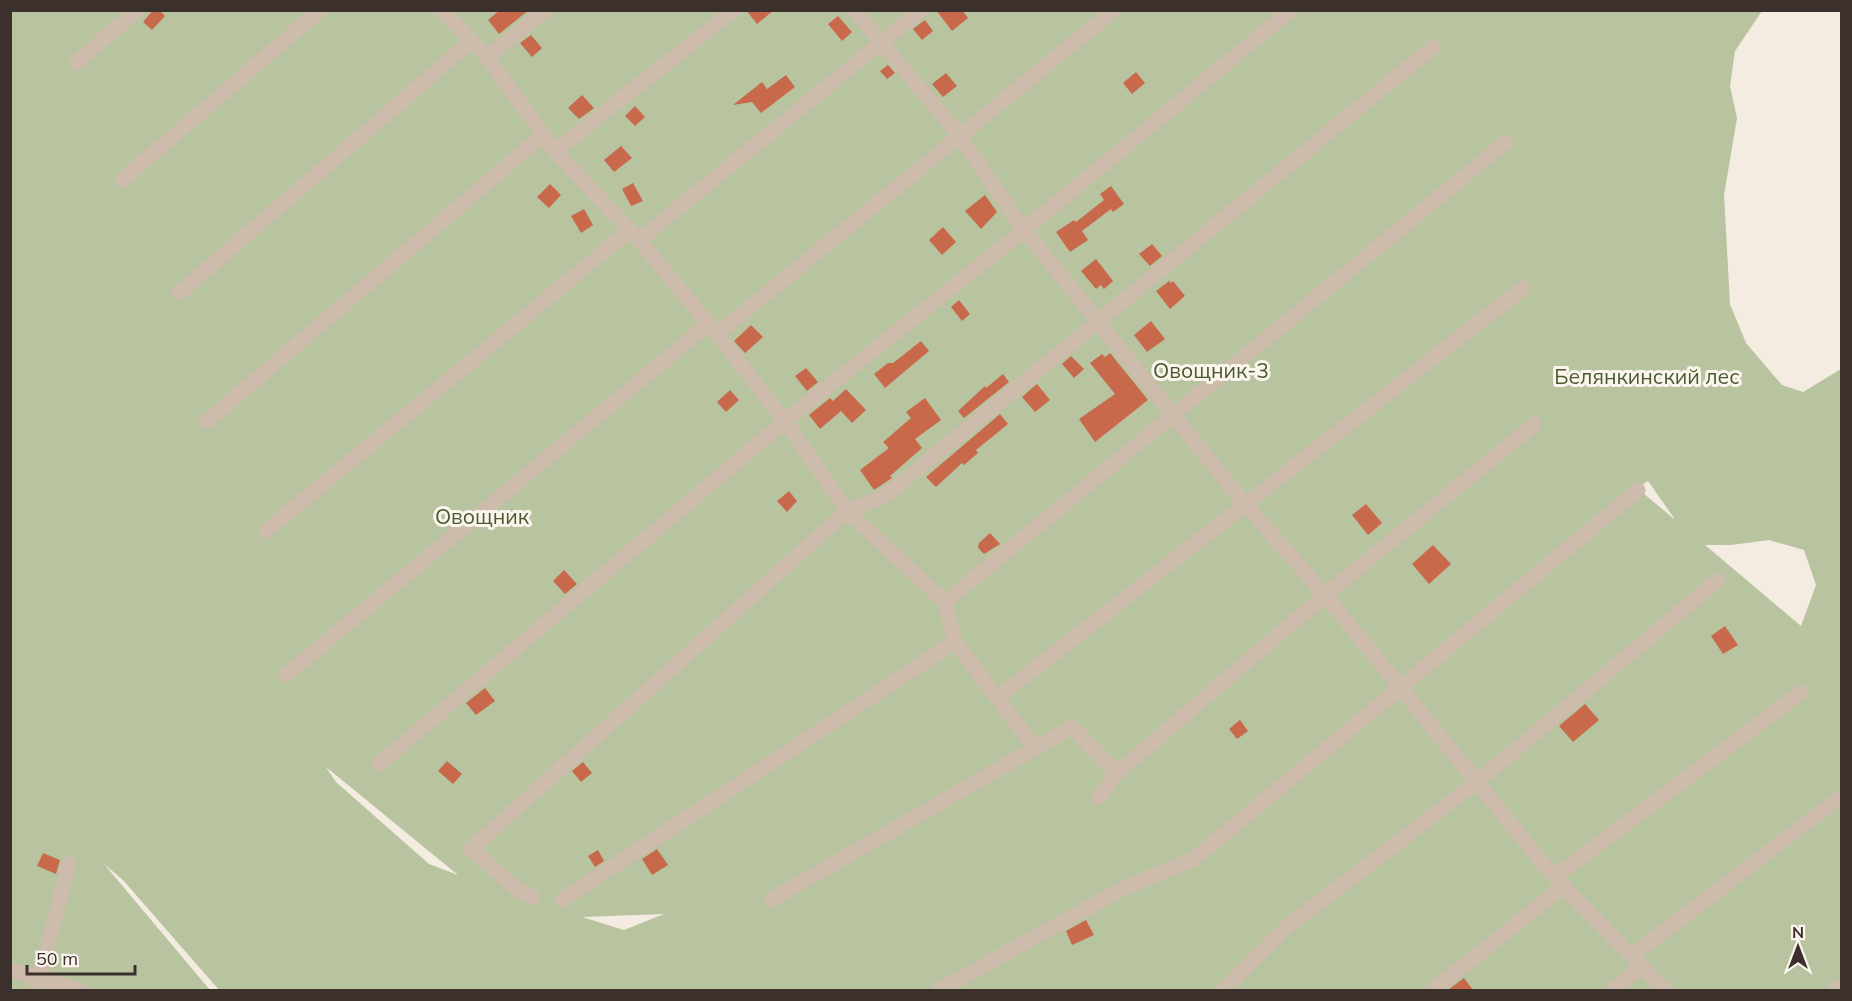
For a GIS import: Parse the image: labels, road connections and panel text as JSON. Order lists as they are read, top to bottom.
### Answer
{
  "parks": ["Овощник-3", "Белянкинский лес", "Овощник"],
  "scale_bar": "50 m",
  "north": "top"
}
